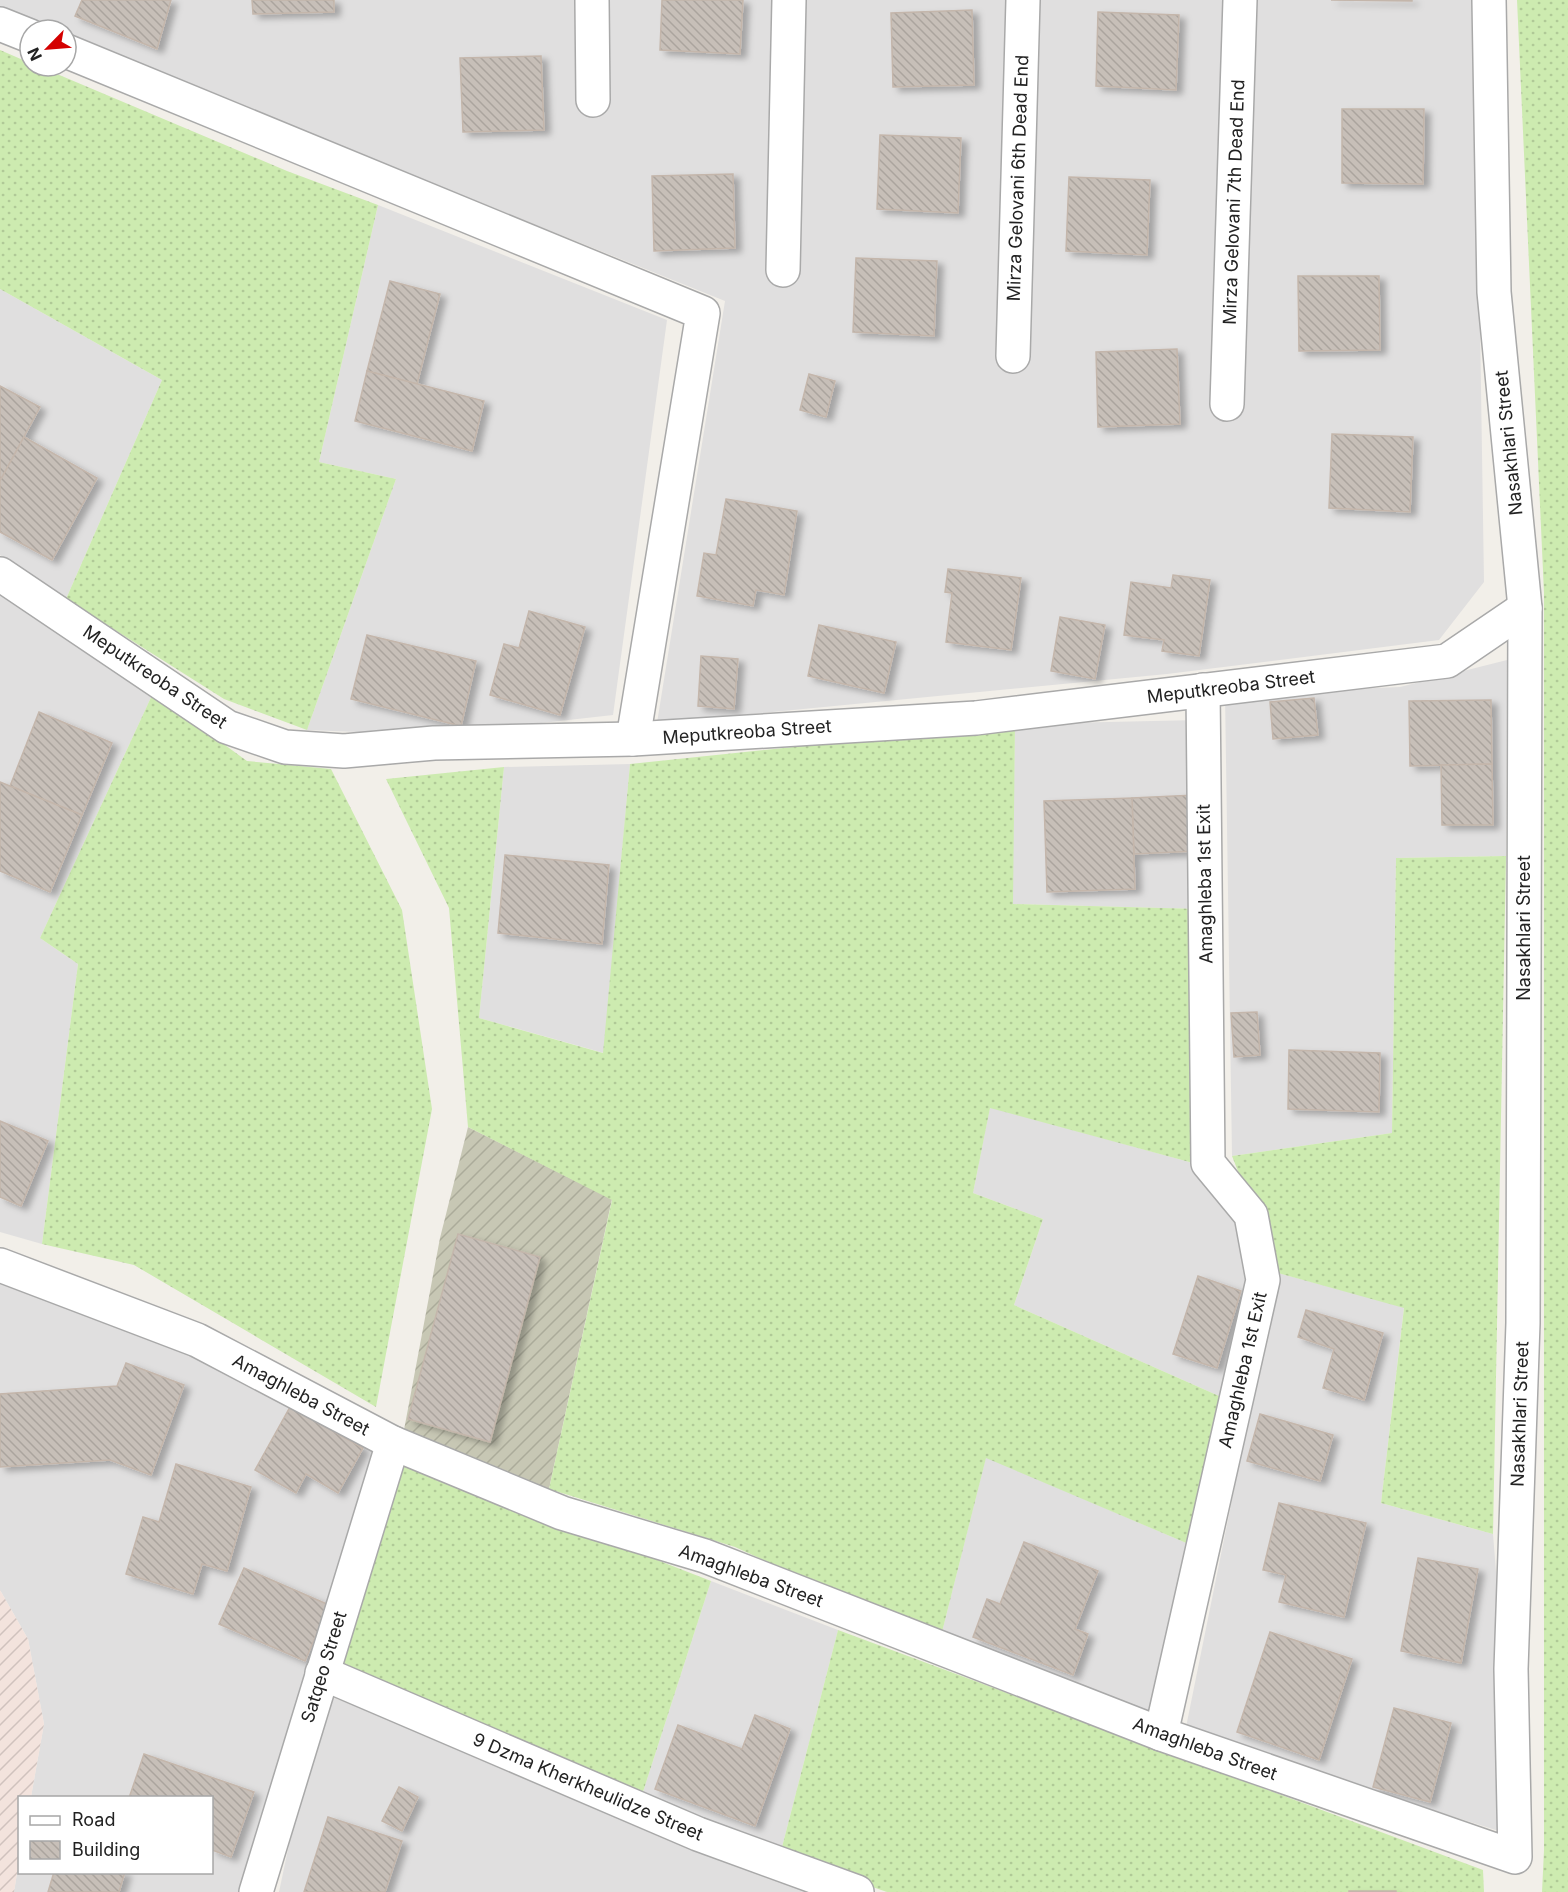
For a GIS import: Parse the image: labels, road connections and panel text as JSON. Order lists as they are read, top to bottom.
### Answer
{
  "streets": {
    "street": [
      "Mirza Gelovani 6th Dead End",
      "Mirza Gelovani 7th Dead End",
      "Nasakhlari Street",
      "Meputkreoba Street",
      "Amaghleba 1st Exit",
      "Amaghleba Street",
      "Satqeo Street",
      "9 Dzma Kherkheulidze Street"
    ]
  },
  "crossings": [
    ["Nasakhlari Street", "Meputkreoba Street"],
    ["Nasakhlari Street", "Amaghleba Street"],
    ["Meputkreoba Street", "Amaghleba 1st Exit"],
    ["Amaghleba 1st Exit", "Amaghleba Street"],
    ["Amaghleba Street", "Satqeo Street"],
    ["Satqeo Street", "9 Dzma Kherkheulidze Street"]
  ],
  "legend": ["Road", "Building"],
  "north": "bottom left"
}
